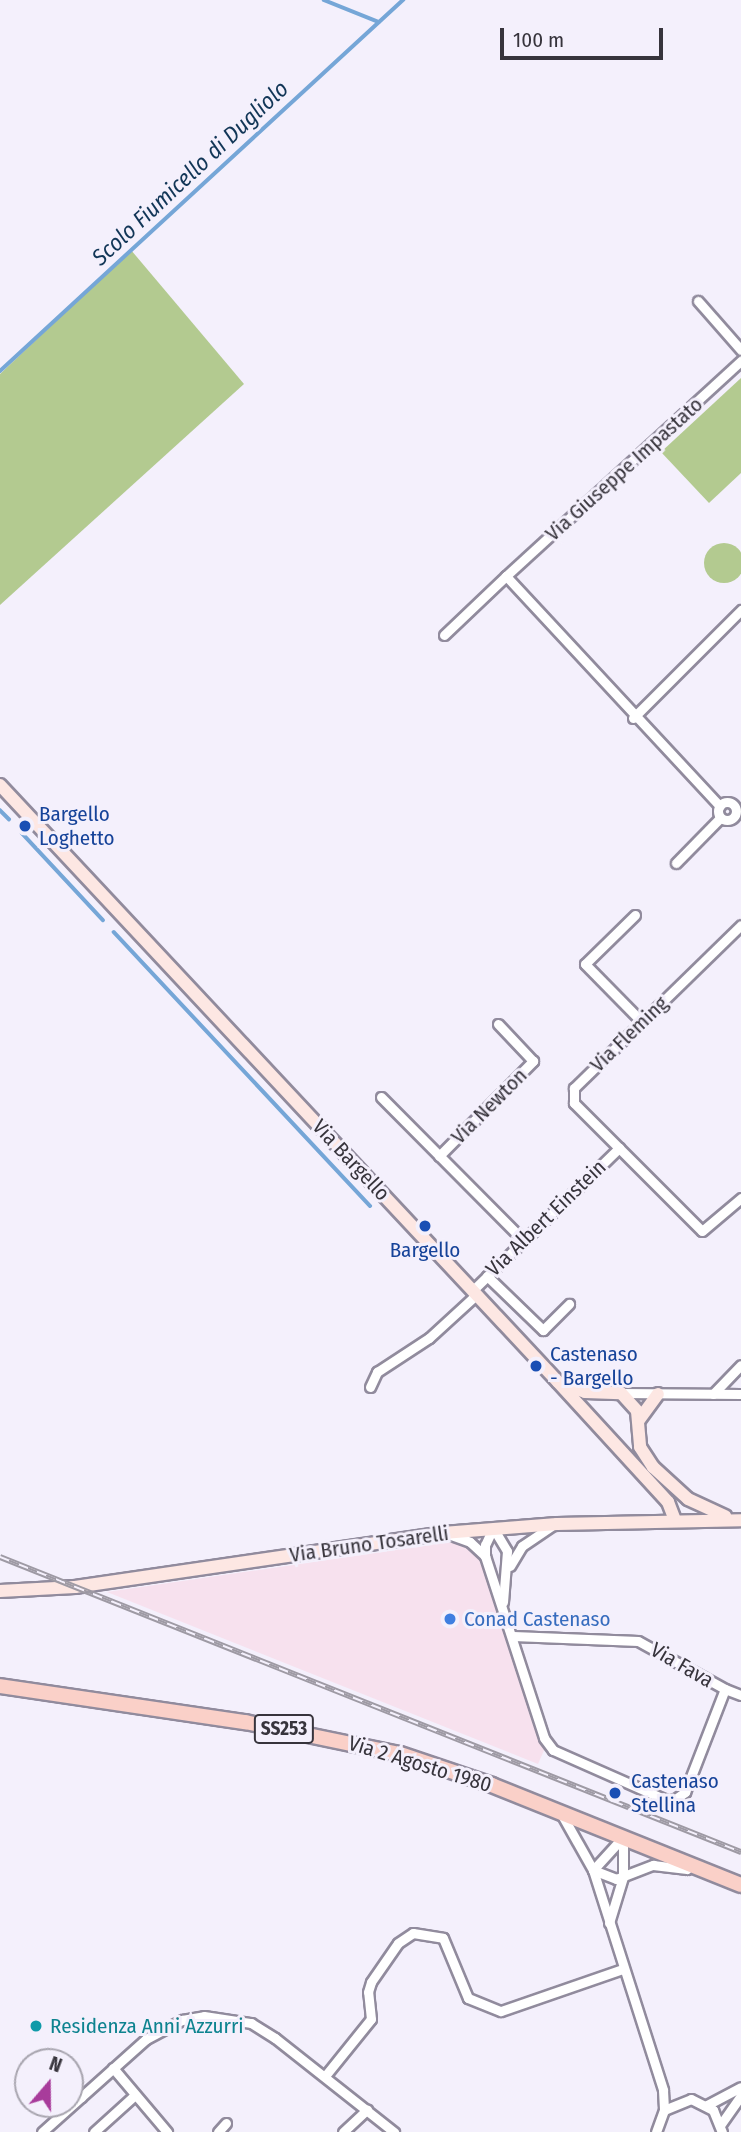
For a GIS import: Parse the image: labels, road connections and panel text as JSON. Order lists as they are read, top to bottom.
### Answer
{
  "streets": {
    "main road": ["SS253", "Via 2 Agosto 1980"],
    "street": [
      "Via Giuseppe Impastato",
      "Via Fleming",
      "Via Newton",
      "Via Bargello",
      "Via Albert Einstein",
      "Via Bruno Tosarelli",
      "Via Fava"
    ]
  },
  "crossings": [
    ["Via Fleming", "Via Albert Einstein"],
    ["Via Newton", "Via Albert Einstein"],
    ["Via Bargello", "Via Albert Einstein"],
    ["Via Bargello", "Via Bruno Tosarelli"],
    ["Via Bruno Tosarelli", "Via Fava"]
  ],
  "water": ["Scolo Fiumicello di Dugliolo"],
  "places": [
    "Bargello Loghetto",
    "Bargello",
    "Castenaso - Bargello",
    "Conad Castenaso",
    "Castenaso Stellina",
    "Residenza Anni Azzurri"
  ],
  "scale_bar": "100 m",
  "north": "top"
}
